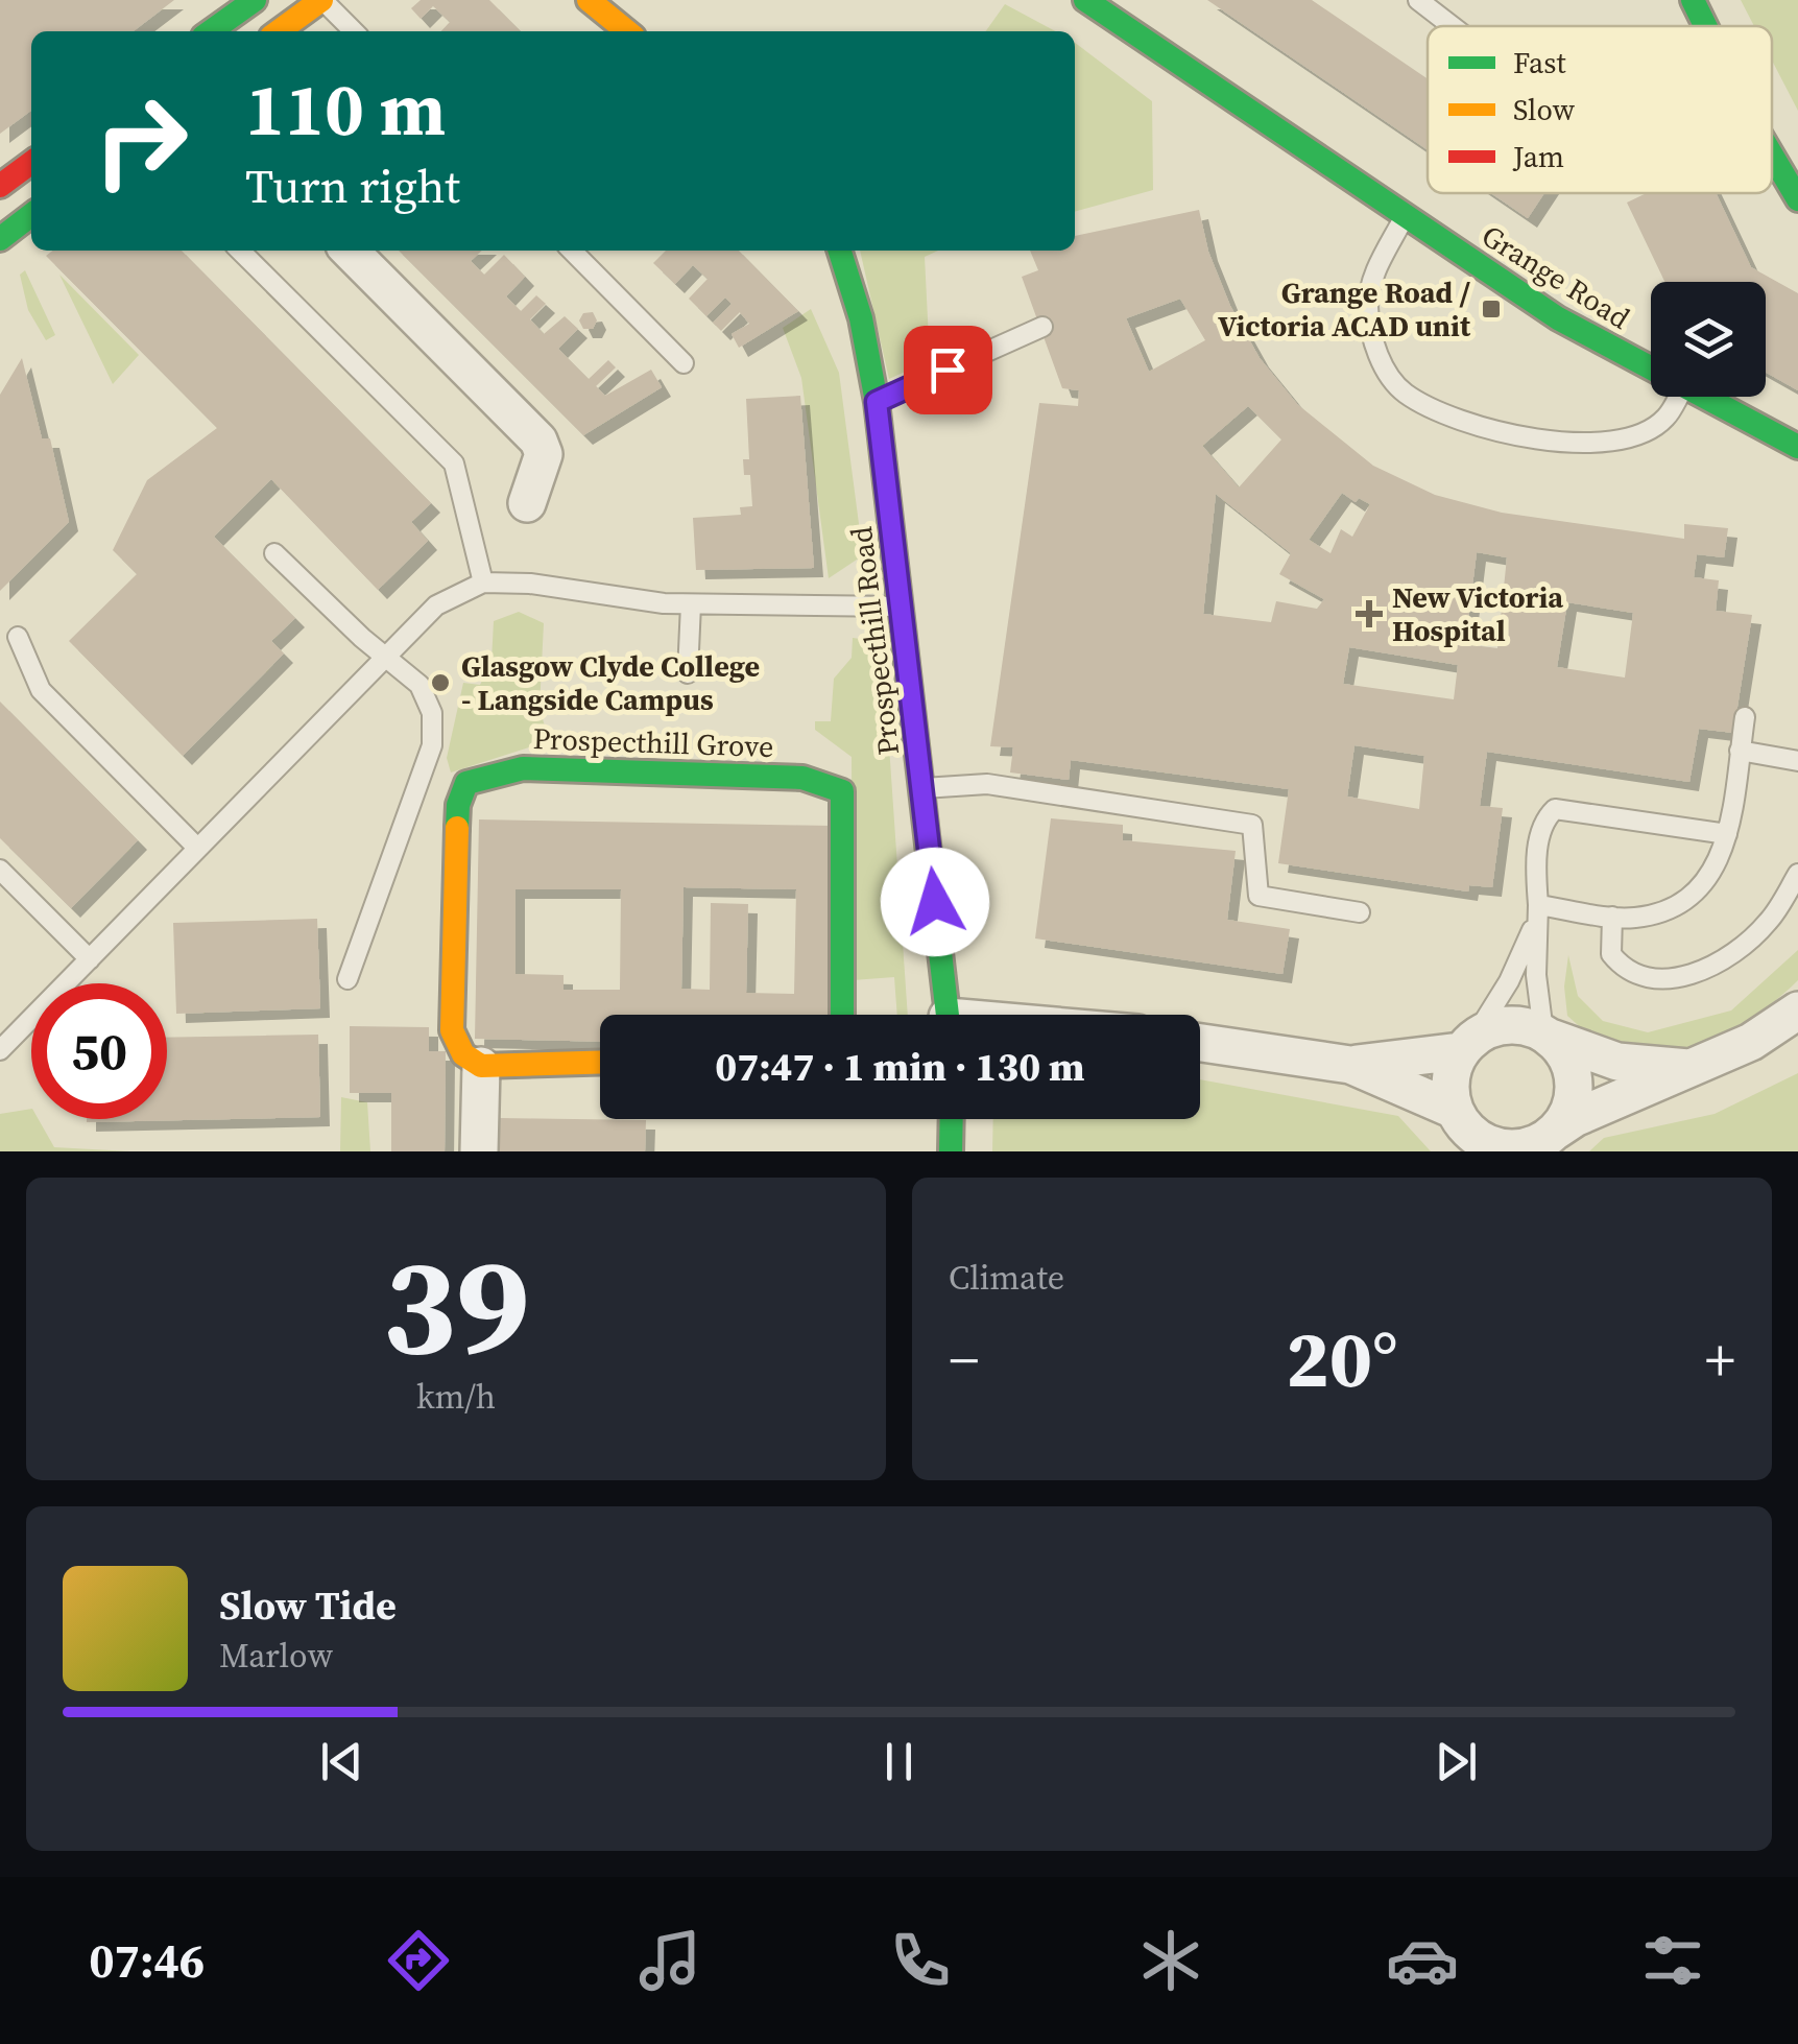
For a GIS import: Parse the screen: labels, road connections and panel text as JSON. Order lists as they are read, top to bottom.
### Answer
{
  "streets": {
    "street": ["Grange Road", "Prospecthill Road", "Prospecthill Grove"]
  },
  "places": {
    "transit": ["Grange Road / Victoria ACAD unit"],
    "health": ["New Victoria Hospital"],
    "other": ["Glasgow Clyde College - Langside Campus"]
  },
  "legend": ["Fast", "Slow", "Jam"],
  "page": {
    "turn": ["110 m", "Turn right"],
    "limit": "50",
    "trip": "07:47 · 1 min · 130 m",
    "tile": [
      ["39", "km/h"],
      "Climate"
    ],
    "heat": ["−", "20°", "+"],
    "song": ["Slow Tide", "Marlow"],
    "tabs": "07:46"
  }
}
